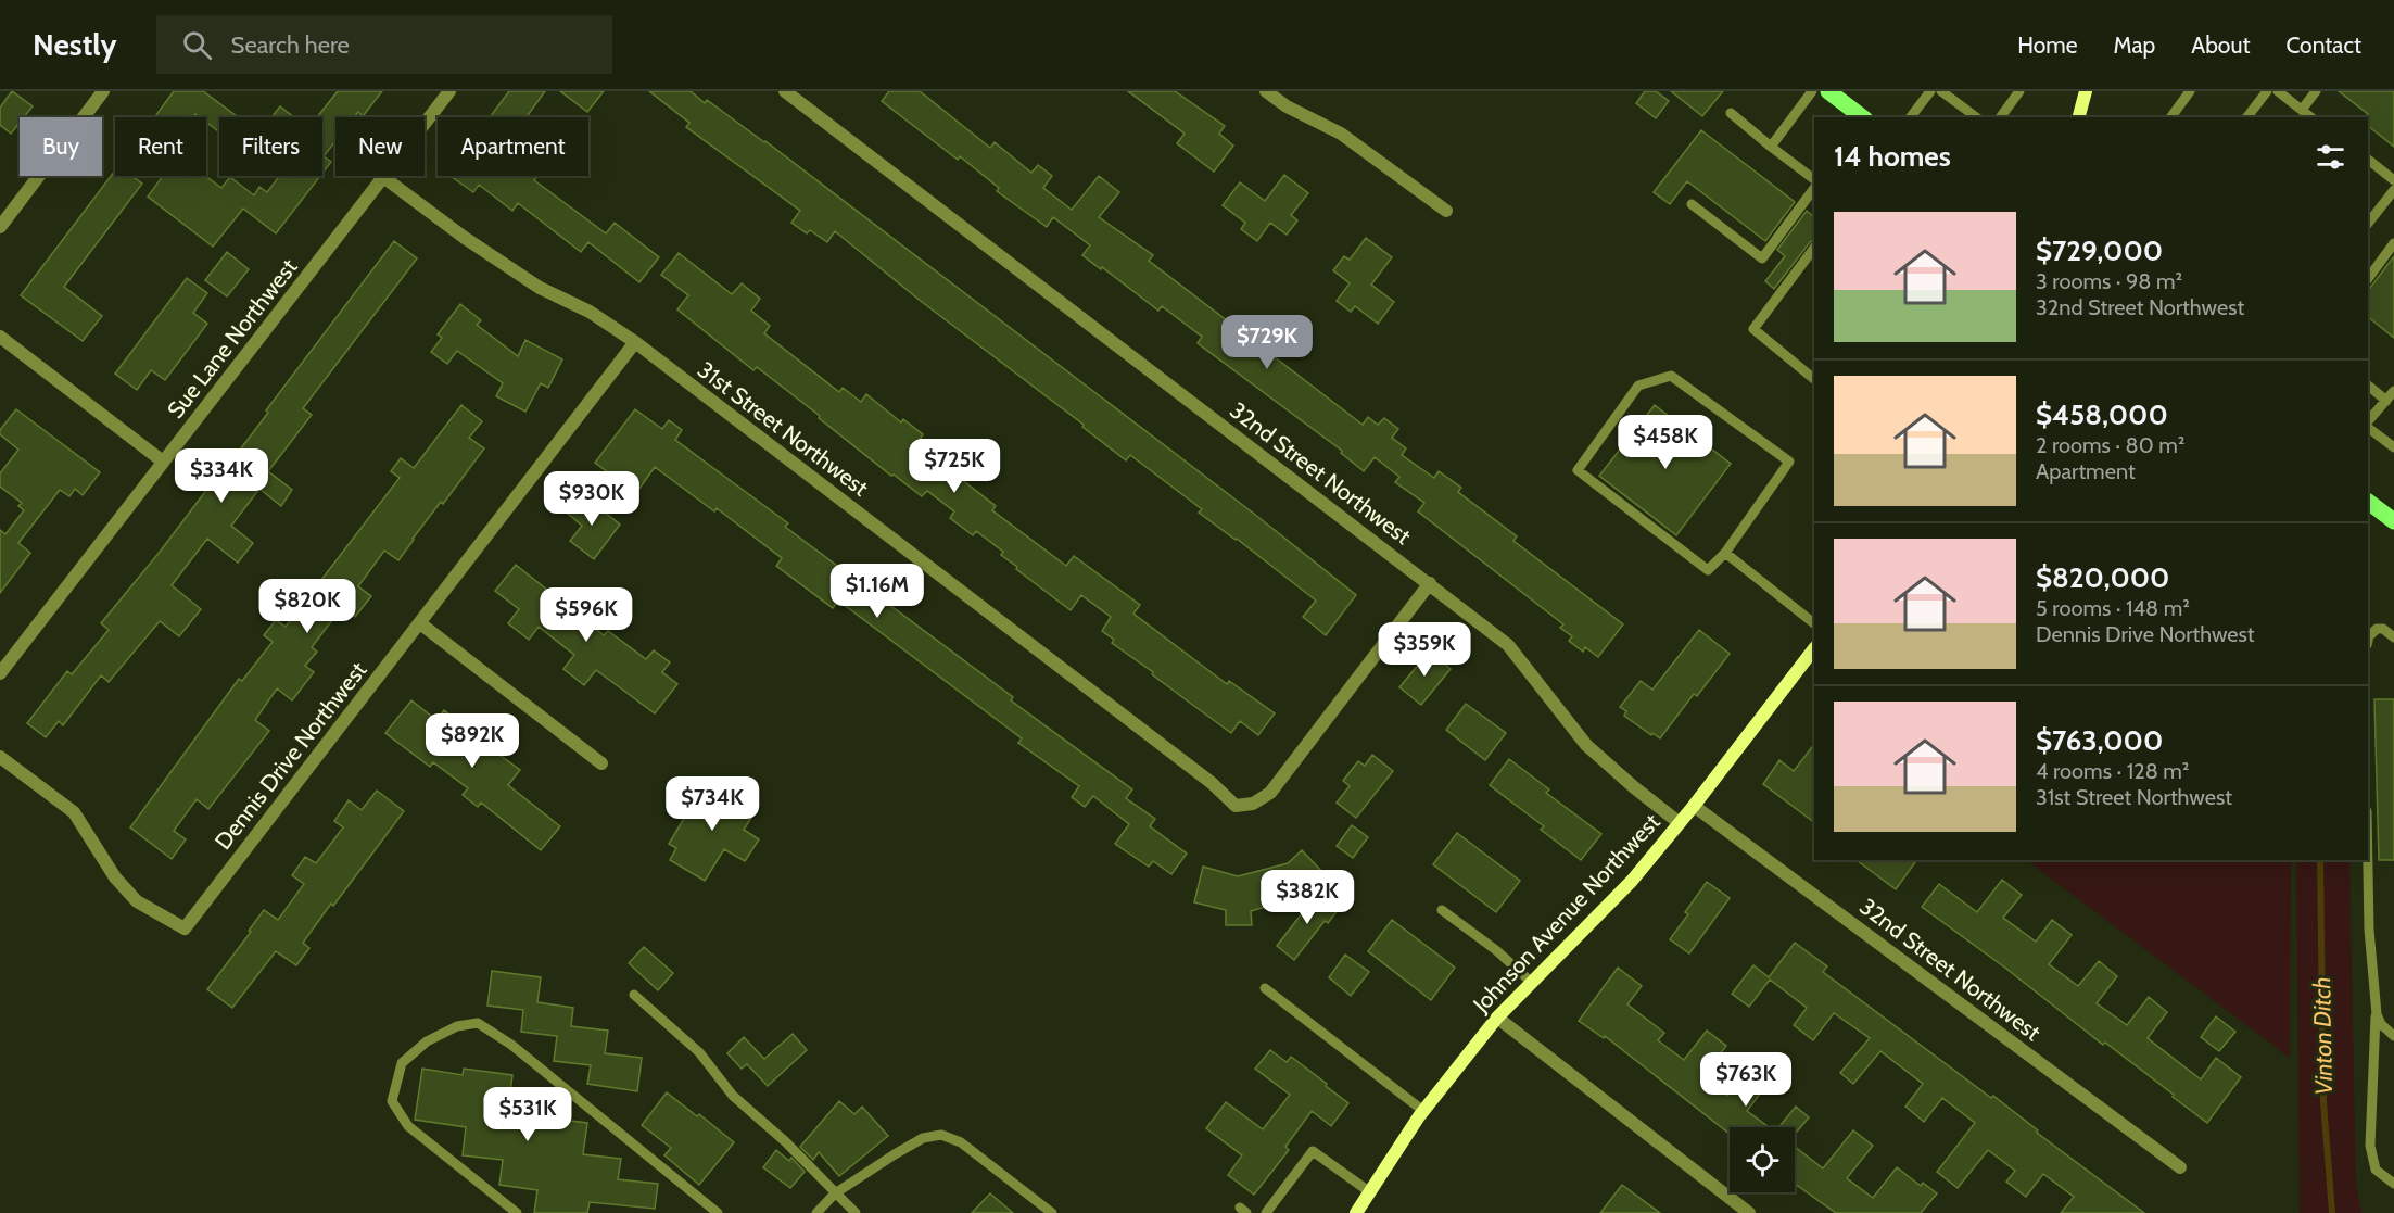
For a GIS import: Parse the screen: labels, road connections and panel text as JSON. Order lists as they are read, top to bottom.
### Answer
{
  "streets": {
    "street": [
      "Sue Lane Northwest",
      "31st Street Northwest",
      "32nd Street Northwest",
      "Dennis Drive Northwest",
      "Johnson Avenue Northwest"
    ]
  },
  "crossings": [
    ["Sue Lane Northwest", "31st Street Northwest"],
    ["31st Street Northwest", "32nd Street Northwest"],
    ["31st Street Northwest", "Dennis Drive Northwest"],
    ["32nd Street Northwest", "Johnson Avenue Northwest"]
  ],
  "water": ["Vinton Ditch"],
  "page": {
    "header": "Nestly",
    "search": "Search here",
    "nav": [
      "Home",
      "Map",
      "About",
      "Contact"
    ],
    "chip": [
      "Buy",
      "Rent",
      "Filters",
      "New",
      "Apartment"
    ],
    "heading": "14 homes",
    "list": [
      {
        "name": "$729,000",
        "note": "3 rooms · 98 m² · 32nd Street Northwest"
      },
      {
        "name": "$458,000",
        "note": "2 rooms · 80 m² · Apartment"
      },
      {
        "name": "$820,000",
        "note": "5 rooms · 148 m² · Dennis Drive Northwest"
      },
      {
        "name": "$763,000",
        "note": "4 rooms · 128 m² · 31st Street Northwest"
      }
    ],
    "price": [
      "$729K",
      "$458K",
      "$725K",
      "$334K",
      "$930K",
      "$1.16M",
      "$820K",
      "$596K",
      "$359K",
      "$892K",
      "$734K",
      "$382K",
      "$763K",
      "$531K"
    ]
  }
}
